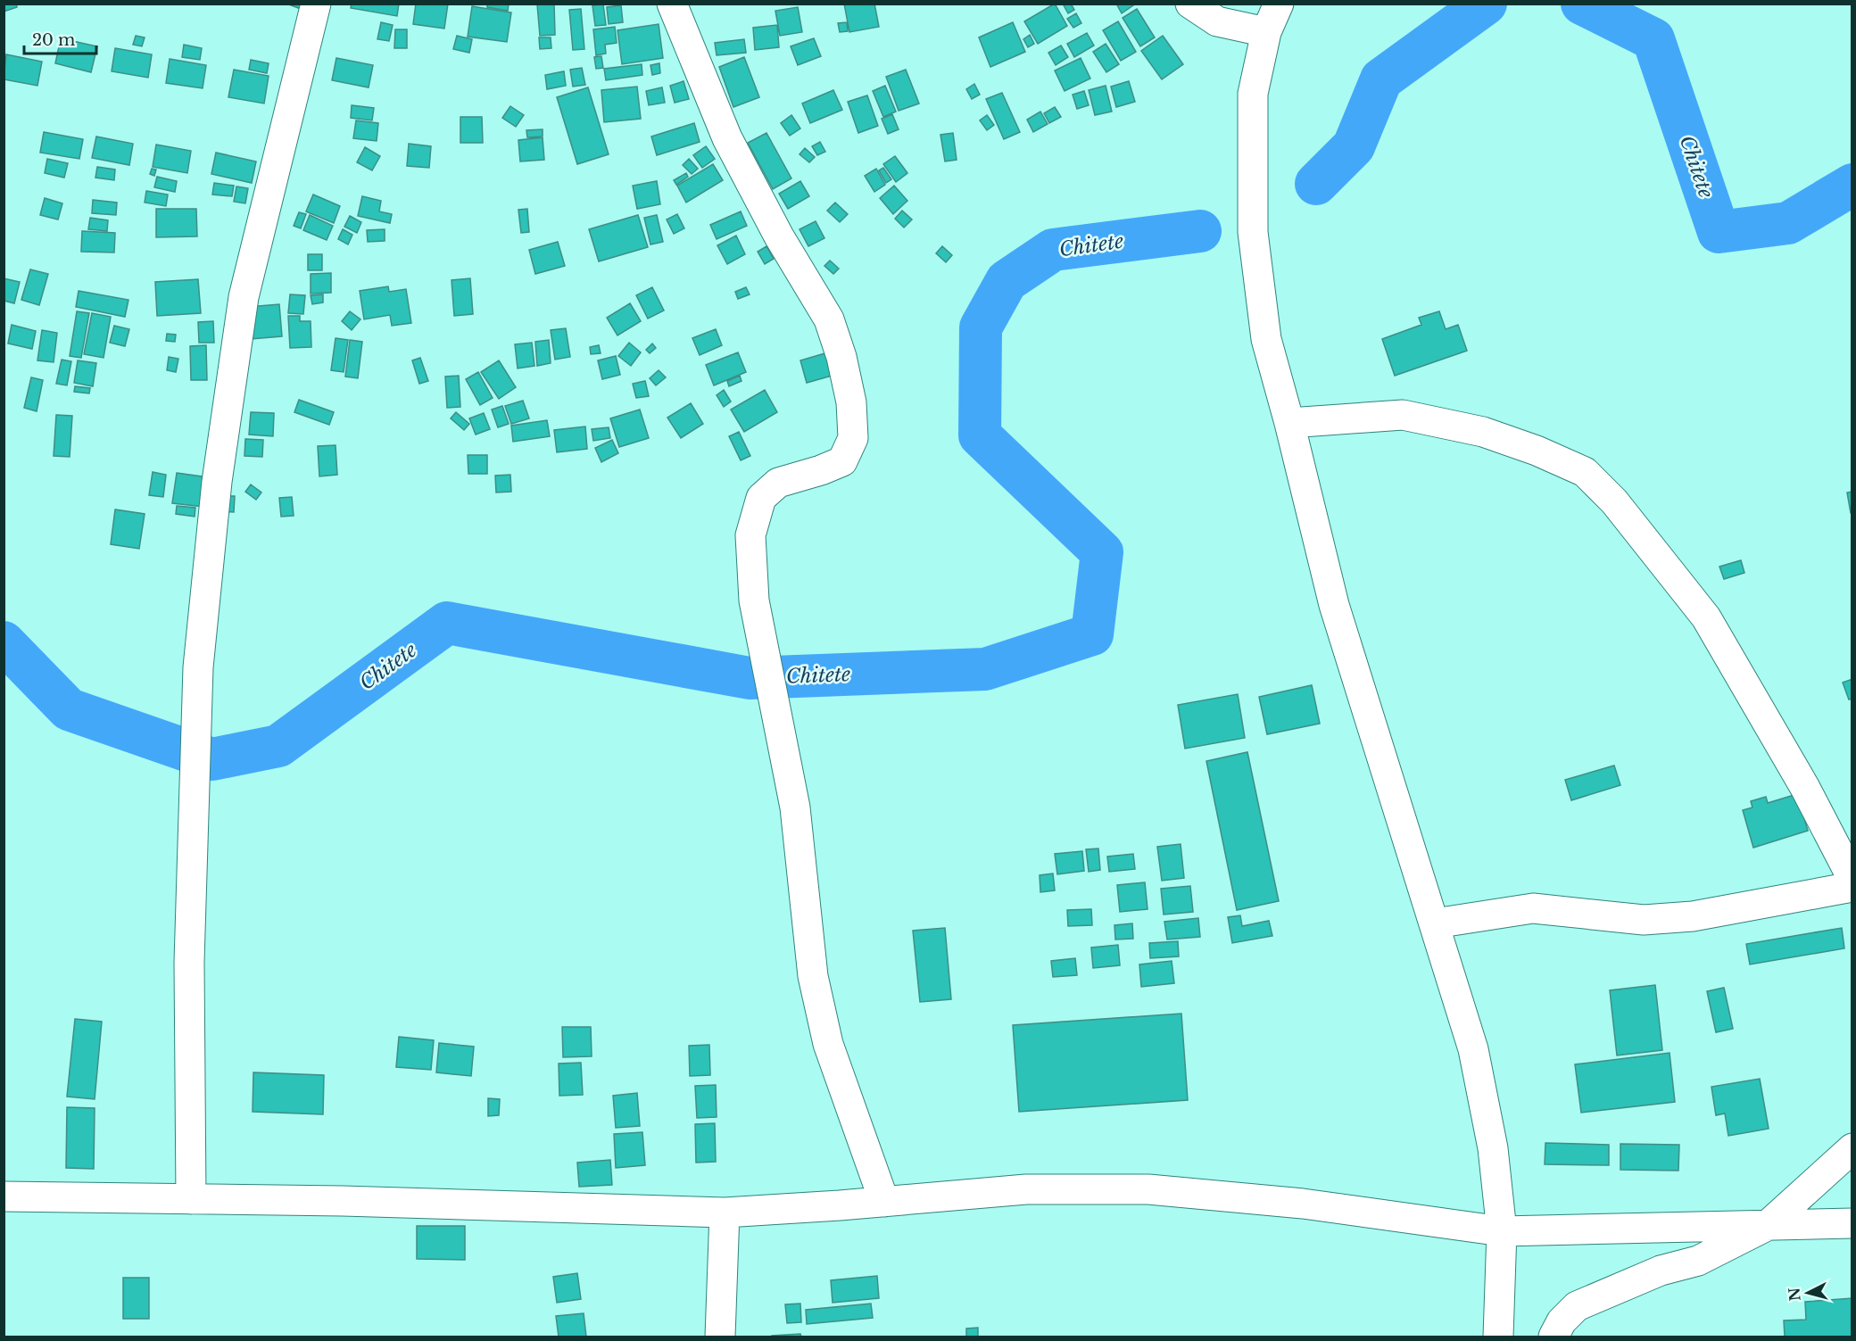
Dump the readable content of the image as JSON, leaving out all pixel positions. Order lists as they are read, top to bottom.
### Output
{
  "water": ["Chitete"],
  "scale_bar": "20 m",
  "north": "left"
}
